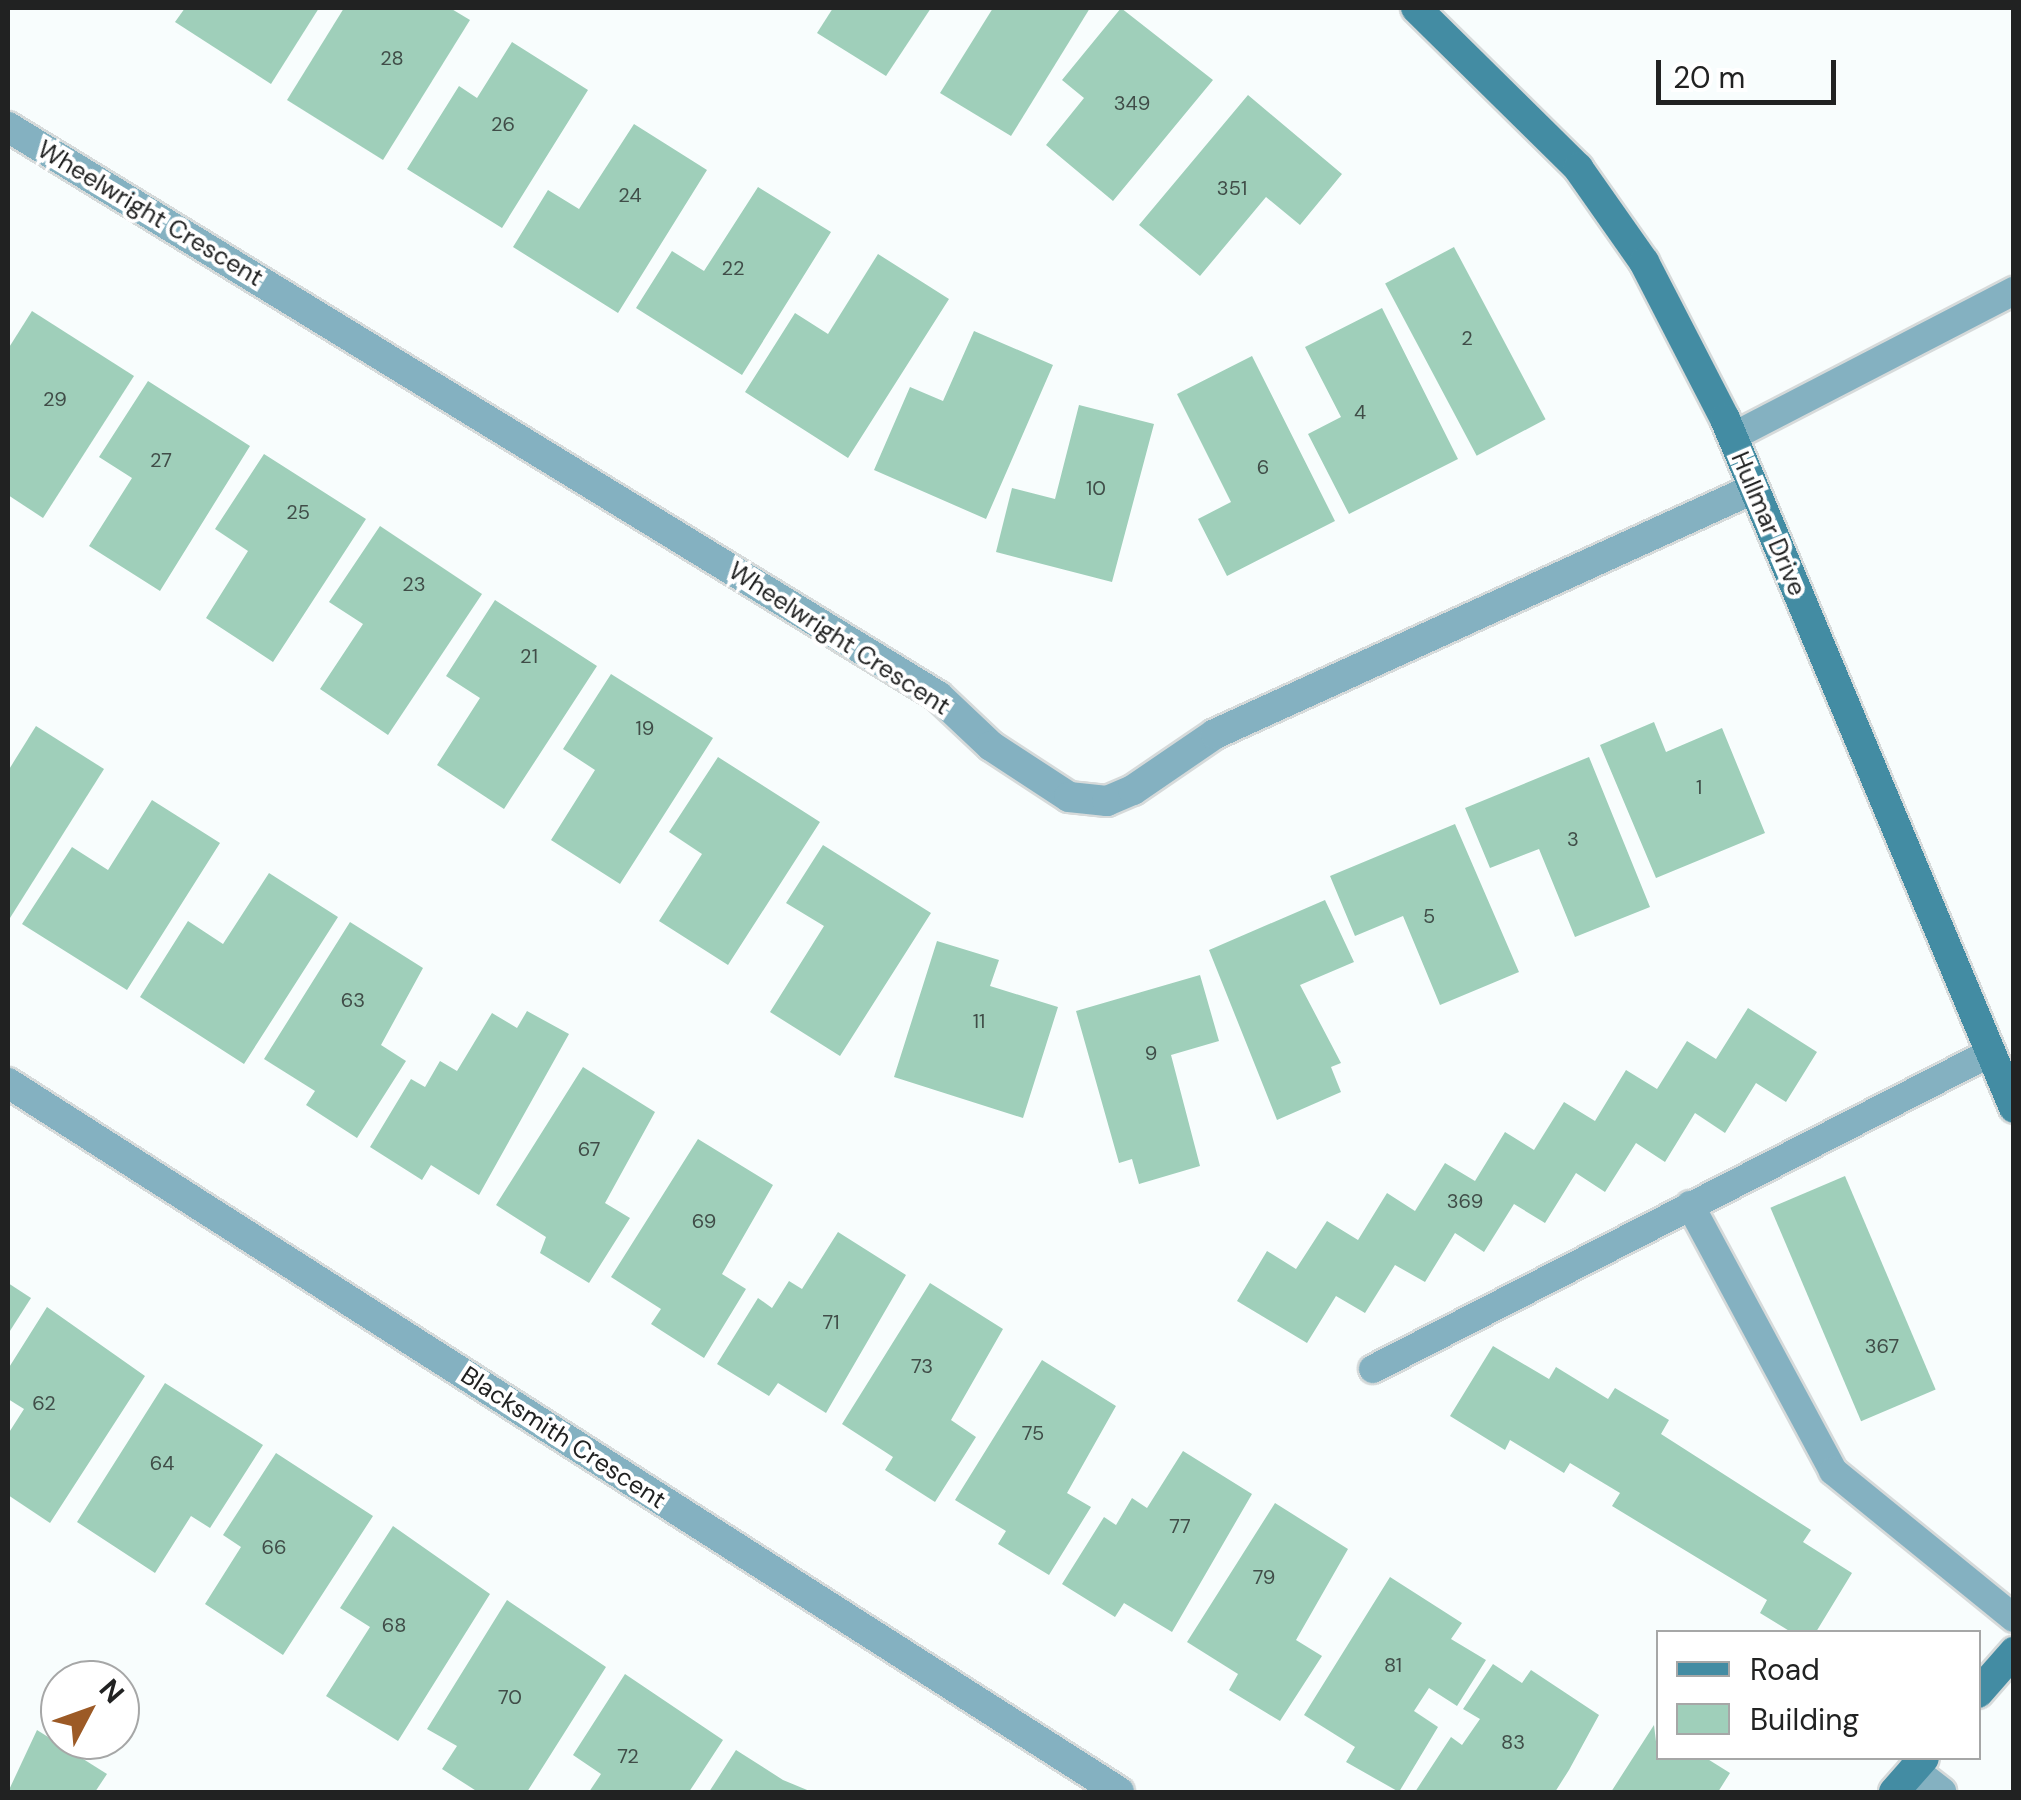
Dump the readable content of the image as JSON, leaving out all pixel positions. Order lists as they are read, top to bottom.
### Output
{
  "streets": {
    "street": ["Wheelwright Crescent", "Hullmar Drive", "Blacksmith Crescent"]
  },
  "crossings": [
    ["Wheelwright Crescent", "Hullmar Drive"]
  ],
  "house_numbers": [
    "28",
    "349",
    "26",
    "351",
    "24",
    "22",
    "2",
    "29",
    "4",
    "27",
    "6",
    "10",
    "25",
    "23",
    "21",
    "19",
    "1",
    "3",
    "5",
    "63",
    "11",
    "9",
    "67",
    "369",
    "69",
    "71",
    "367",
    "73",
    "62",
    "75",
    "64",
    "77",
    "66",
    "79",
    "68",
    "81",
    "70",
    "83",
    "72"
  ],
  "legend": ["Road", "Building"],
  "scale_bar": "20 m",
  "north": "top right"
}
